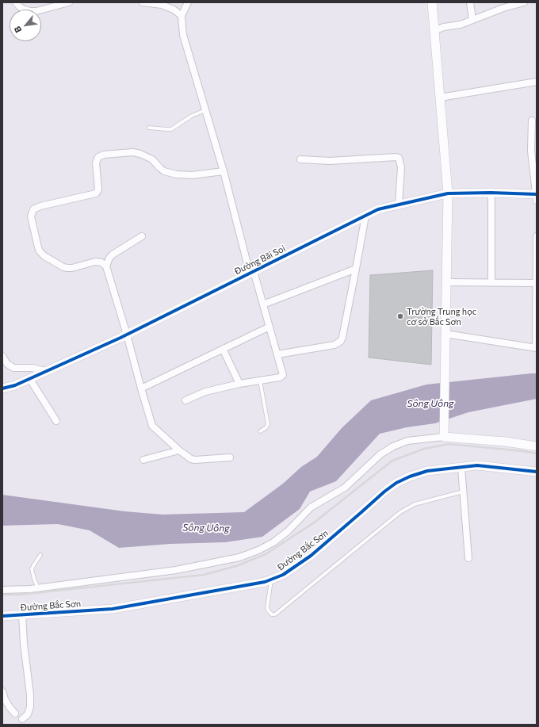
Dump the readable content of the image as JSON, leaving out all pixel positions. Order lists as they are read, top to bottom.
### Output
{
  "streets": {
    "main road": ["Đường Bãi Soi", "Đường Bắc Sơn"]
  },
  "water": ["Sông Uông"],
  "places": ["Trường Trung học cơ sở Bắc Sơn"],
  "north": "bottom left"
}
